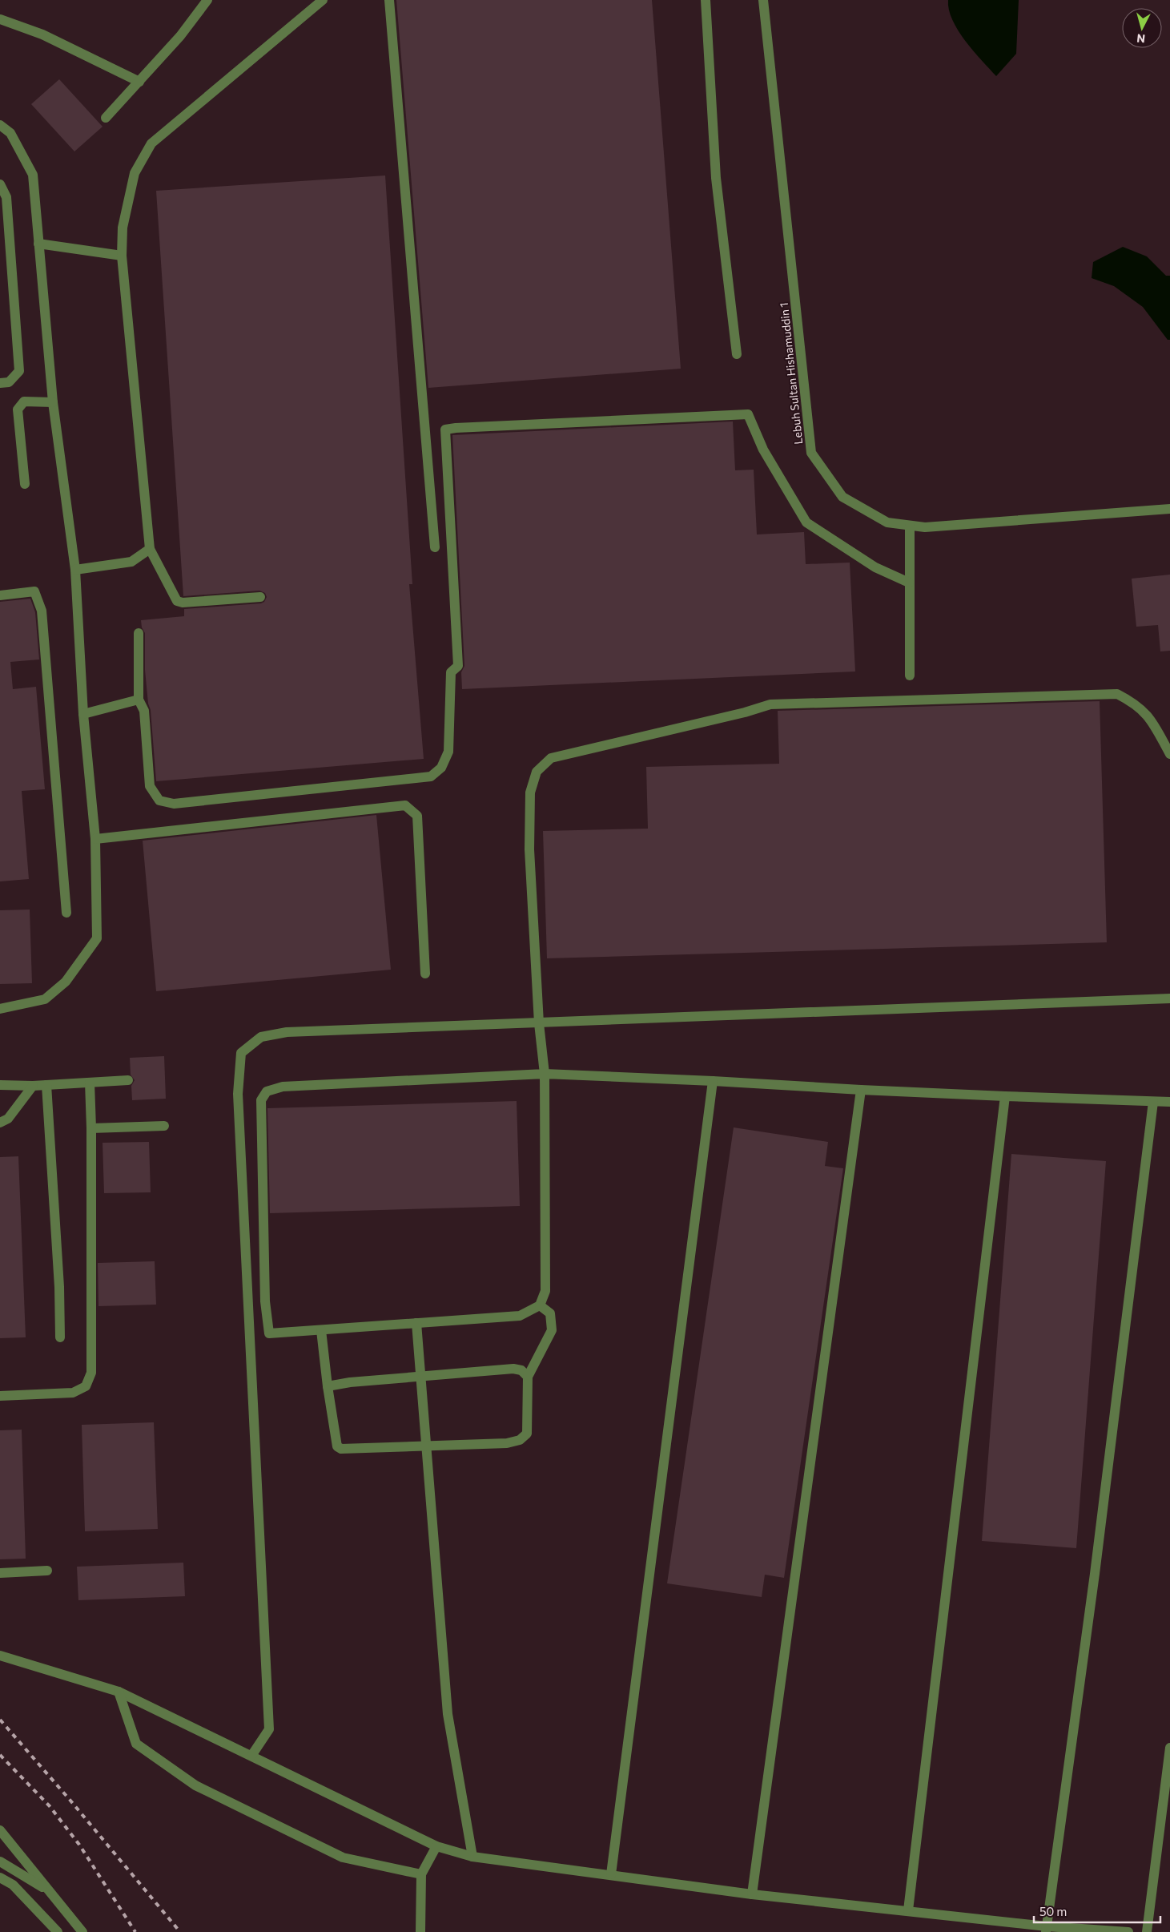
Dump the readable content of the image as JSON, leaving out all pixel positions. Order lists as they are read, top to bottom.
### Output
{
  "streets": {
    "street": ["Lebuh Sultan Hishamuddin 1"]
  },
  "scale_bar": "50 m",
  "north": "bottom"
}
